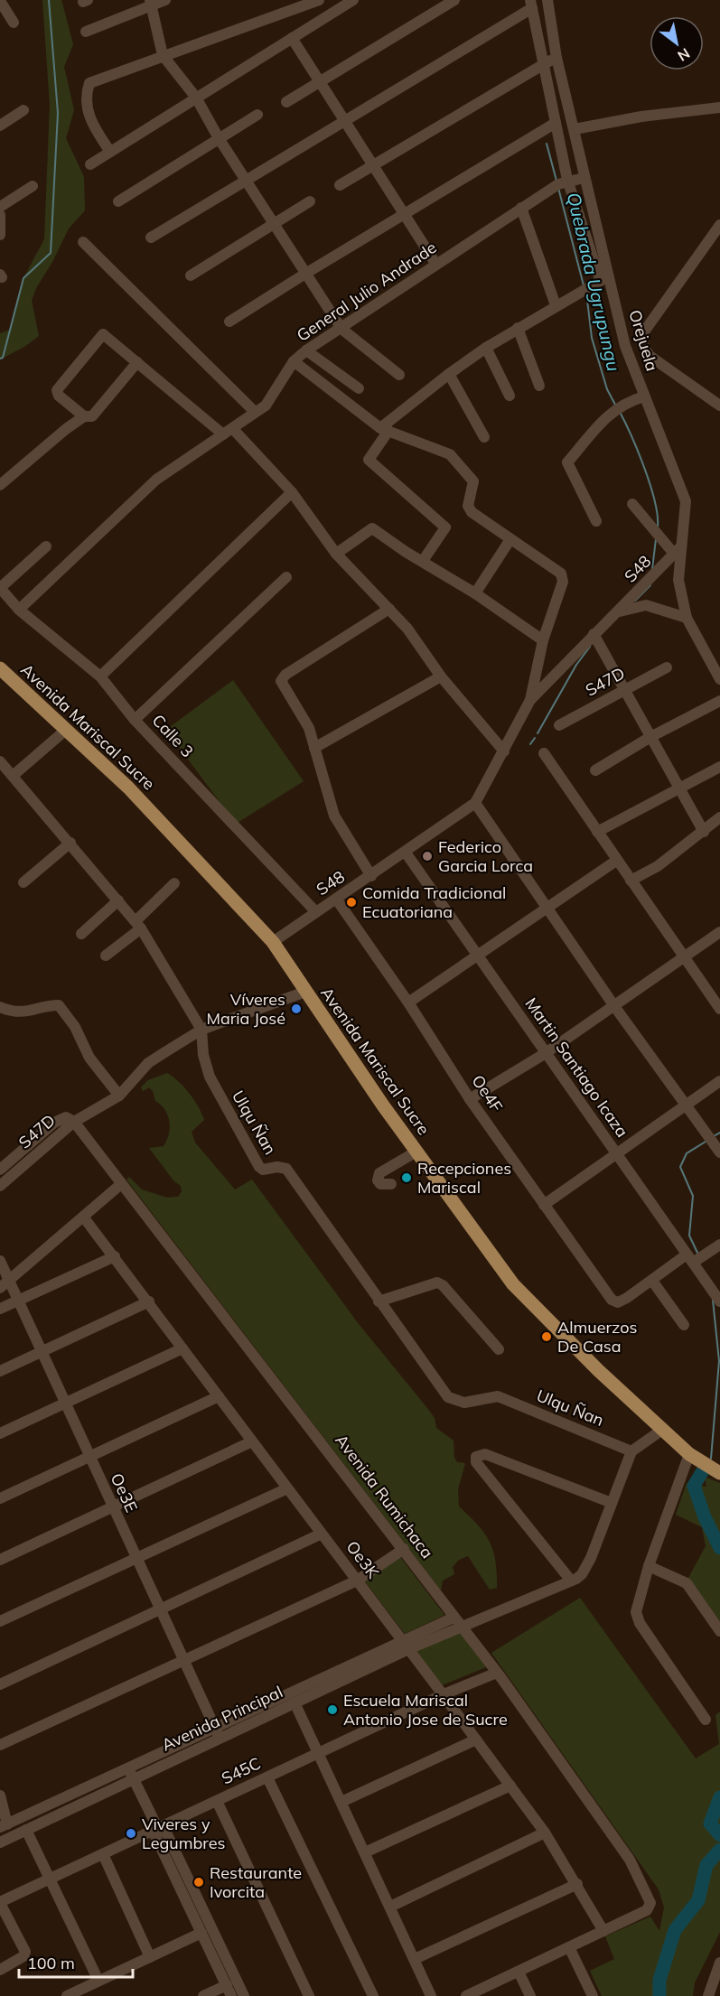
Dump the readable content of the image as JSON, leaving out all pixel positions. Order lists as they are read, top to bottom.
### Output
{
  "streets": {
    "main road": ["Avenida Mariscal Sucre"],
    "street": [
      "General Julio Andrade",
      "Orejuela",
      "S48",
      "S47D",
      "Calle 3",
      "Martin Santiago Icaza",
      "Oe4F",
      "Ulqu Ñan",
      "Oe3E",
      "Avenida Rumichaca",
      "Oe3K",
      "Avenida Principal",
      "S45C"
    ]
  },
  "crossings": [
    ["General Julio Andrade", "Orejuela"],
    ["General Julio Andrade", "Calle 3"],
    ["Orejuela", "S48"],
    ["S48", "Avenida Mariscal Sucre"],
    ["S48", "Calle 3"],
    ["S48", "Martin Santiago Icaza"],
    ["S48", "Oe4F"],
    ["S47D", "Avenida Rumichaca"],
    ["Oe3E", "Avenida Principal"],
    ["Avenida Rumichaca", "Oe3K"],
    ["Avenida Rumichaca", "Avenida Principal"],
    ["Avenida Rumichaca", "S45C"],
    ["Oe3K", "Avenida Principal"],
    ["Oe3K", "S45C"]
  ],
  "water": ["Quebrada Ugrupungu"],
  "places": [
    "Federico Garcia Lorca",
    "Comida Tradicional Ecuatoriana",
    "Víveres Maria José",
    "Recepciones Mariscal",
    "Almuerzos De Casa",
    "Escuela Mariscal Antonio Jose de Sucre",
    "Viveres y Legumbres",
    "Restaurante Ivorcita"
  ],
  "scale_bar": "100 m",
  "north": "bottom right"
}
